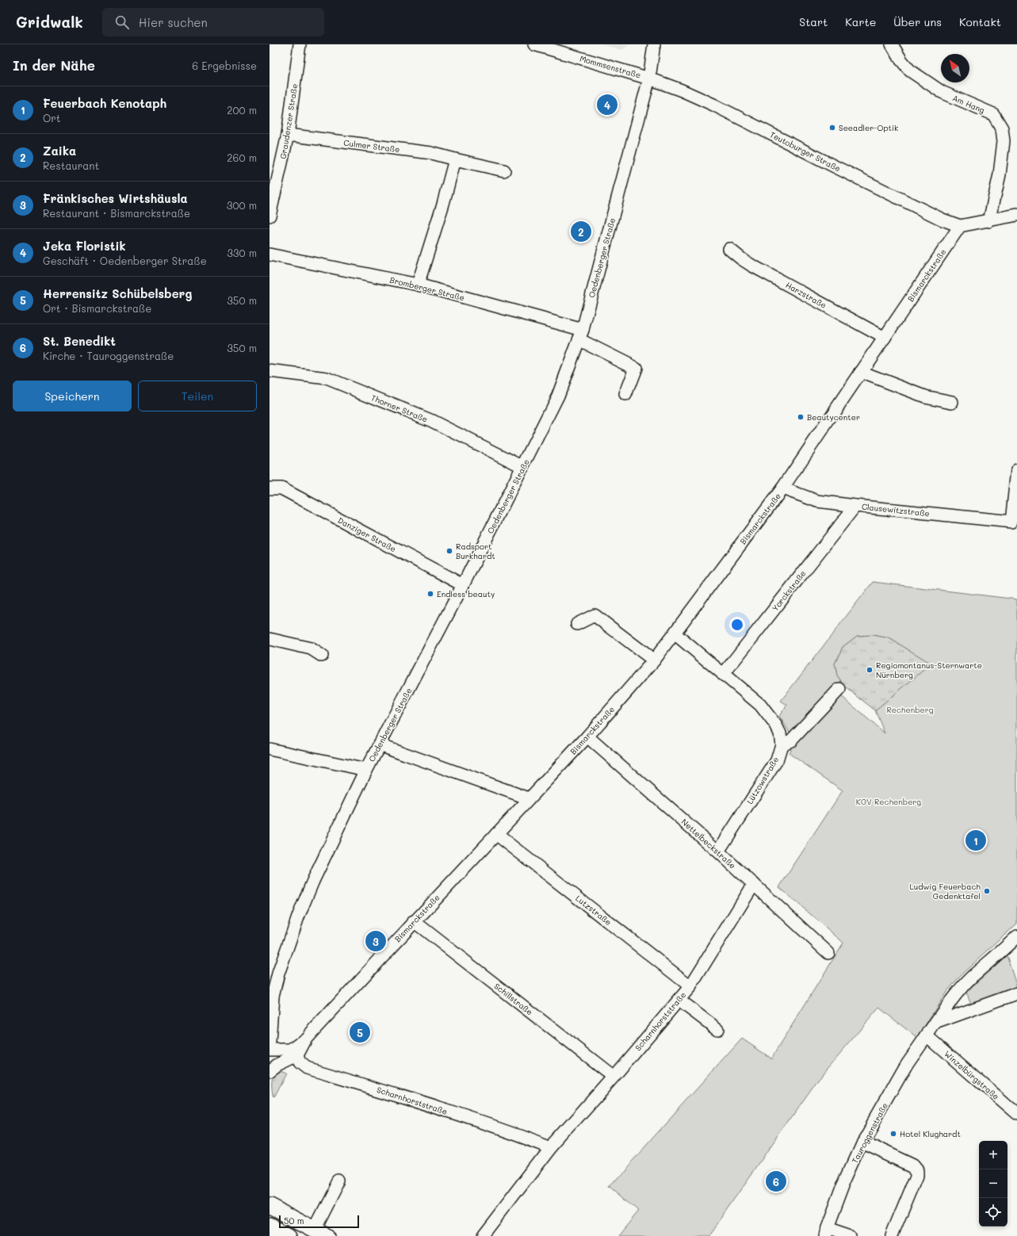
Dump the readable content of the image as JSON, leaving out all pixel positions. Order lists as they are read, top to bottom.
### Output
{
  "streets": {
    "street": [
      "Mommsenstraße",
      "Am Hang",
      "Graudenzer Straße",
      "Culmer Straße",
      "Teutoburger Straße",
      "Oedenberger Straße",
      "Bismarckstraße",
      "Bromberger Straße",
      "Harzstraße",
      "Thorner Straße",
      "Clausewitzstraße",
      "Danziger Straße",
      "Yorckstraße",
      "Lützowstraße",
      "Nettelbeckstraße",
      "Lutzstraße",
      "Schillstraße",
      "Scharnhorststraße",
      "Winzelbürgstraße",
      "Tauroggenstraße"
    ]
  },
  "crossings": [
    ["Mommsenstraße", "Teutoburger Straße"],
    ["Mommsenstraße", "Oedenberger Straße"],
    ["Graudenzer Straße", "Culmer Straße"],
    ["Teutoburger Straße", "Oedenberger Straße"],
    ["Teutoburger Straße", "Bismarckstraße"],
    ["Oedenberger Straße", "Bromberger Straße"],
    ["Oedenberger Straße", "Thorner Straße"],
    ["Oedenberger Straße", "Danziger Straße"],
    ["Bismarckstraße", "Harzstraße"],
    ["Bismarckstraße", "Clausewitzstraße"],
    ["Bismarckstraße", "Lützowstraße"],
    ["Bismarckstraße", "Nettelbeckstraße"],
    ["Bismarckstraße", "Lutzstraße"],
    ["Bismarckstraße", "Schillstraße"],
    ["Bismarckstraße", "Scharnhorststraße"],
    ["Clausewitzstraße", "Yorckstraße"],
    ["Yorckstraße", "Lützowstraße"],
    ["Lützowstraße", "Nettelbeckstraße"],
    ["Nettelbeckstraße", "Scharnhorststraße"],
    ["Lutzstraße", "Scharnhorststraße"],
    ["Schillstraße", "Scharnhorststraße"],
    ["Winzelbürgstraße", "Tauroggenstraße"]
  ],
  "parks": ["Rechenberg", "KGV Rechenberg"],
  "places": [
    "Seeadler-Optik",
    "Beautycenter",
    "Radsport Burkhardt",
    "Endless beauty",
    "Regiomontanus-Sternwarte Nürnberg",
    "Ludwig Feuerbach Gedenktafel",
    "Hotel Klughardt"
  ],
  "scale_bar": "50 m",
  "north": "top left",
  "page": {
    "header": "Gridwalk",
    "search": "Hier suchen",
    "nav": [
      "Start",
      "Karte",
      "Über uns",
      "Kontakt"
    ],
    "heading": ["In der Nähe", "6 Ergebnisse"],
    "list": [
      {
        "mark": "1",
        "name": "Feuerbach Kenotaph",
        "note": "Ort",
        "value": "200 m"
      },
      {
        "mark": "2",
        "name": "Zaika",
        "note": "Restaurant",
        "value": "260 m"
      },
      {
        "mark": "3",
        "name": "Fränkisches Wirtshäusla",
        "note": "Restaurant · Bismarckstraße",
        "value": "300 m"
      },
      {
        "mark": "4",
        "name": "Jeka Floristik",
        "note": "Geschäft · Oedenberger Straße",
        "value": "330 m"
      },
      {
        "mark": "5",
        "name": "Herrensitz Schübelsberg",
        "note": "Ort · Bismarckstraße",
        "value": "350 m"
      },
      {
        "mark": "6",
        "name": "St. Benedikt",
        "note": "Kirche · Tauroggenstraße",
        "value": "350 m"
      }
    ],
    "pins": [
      "4",
      "2",
      "1",
      "3",
      "5",
      "6"
    ],
    "buttons": ["Speichern", "Teilen"],
    "map_buttons": ["+", "−"],
    "scale": "50 m"
  }
}
